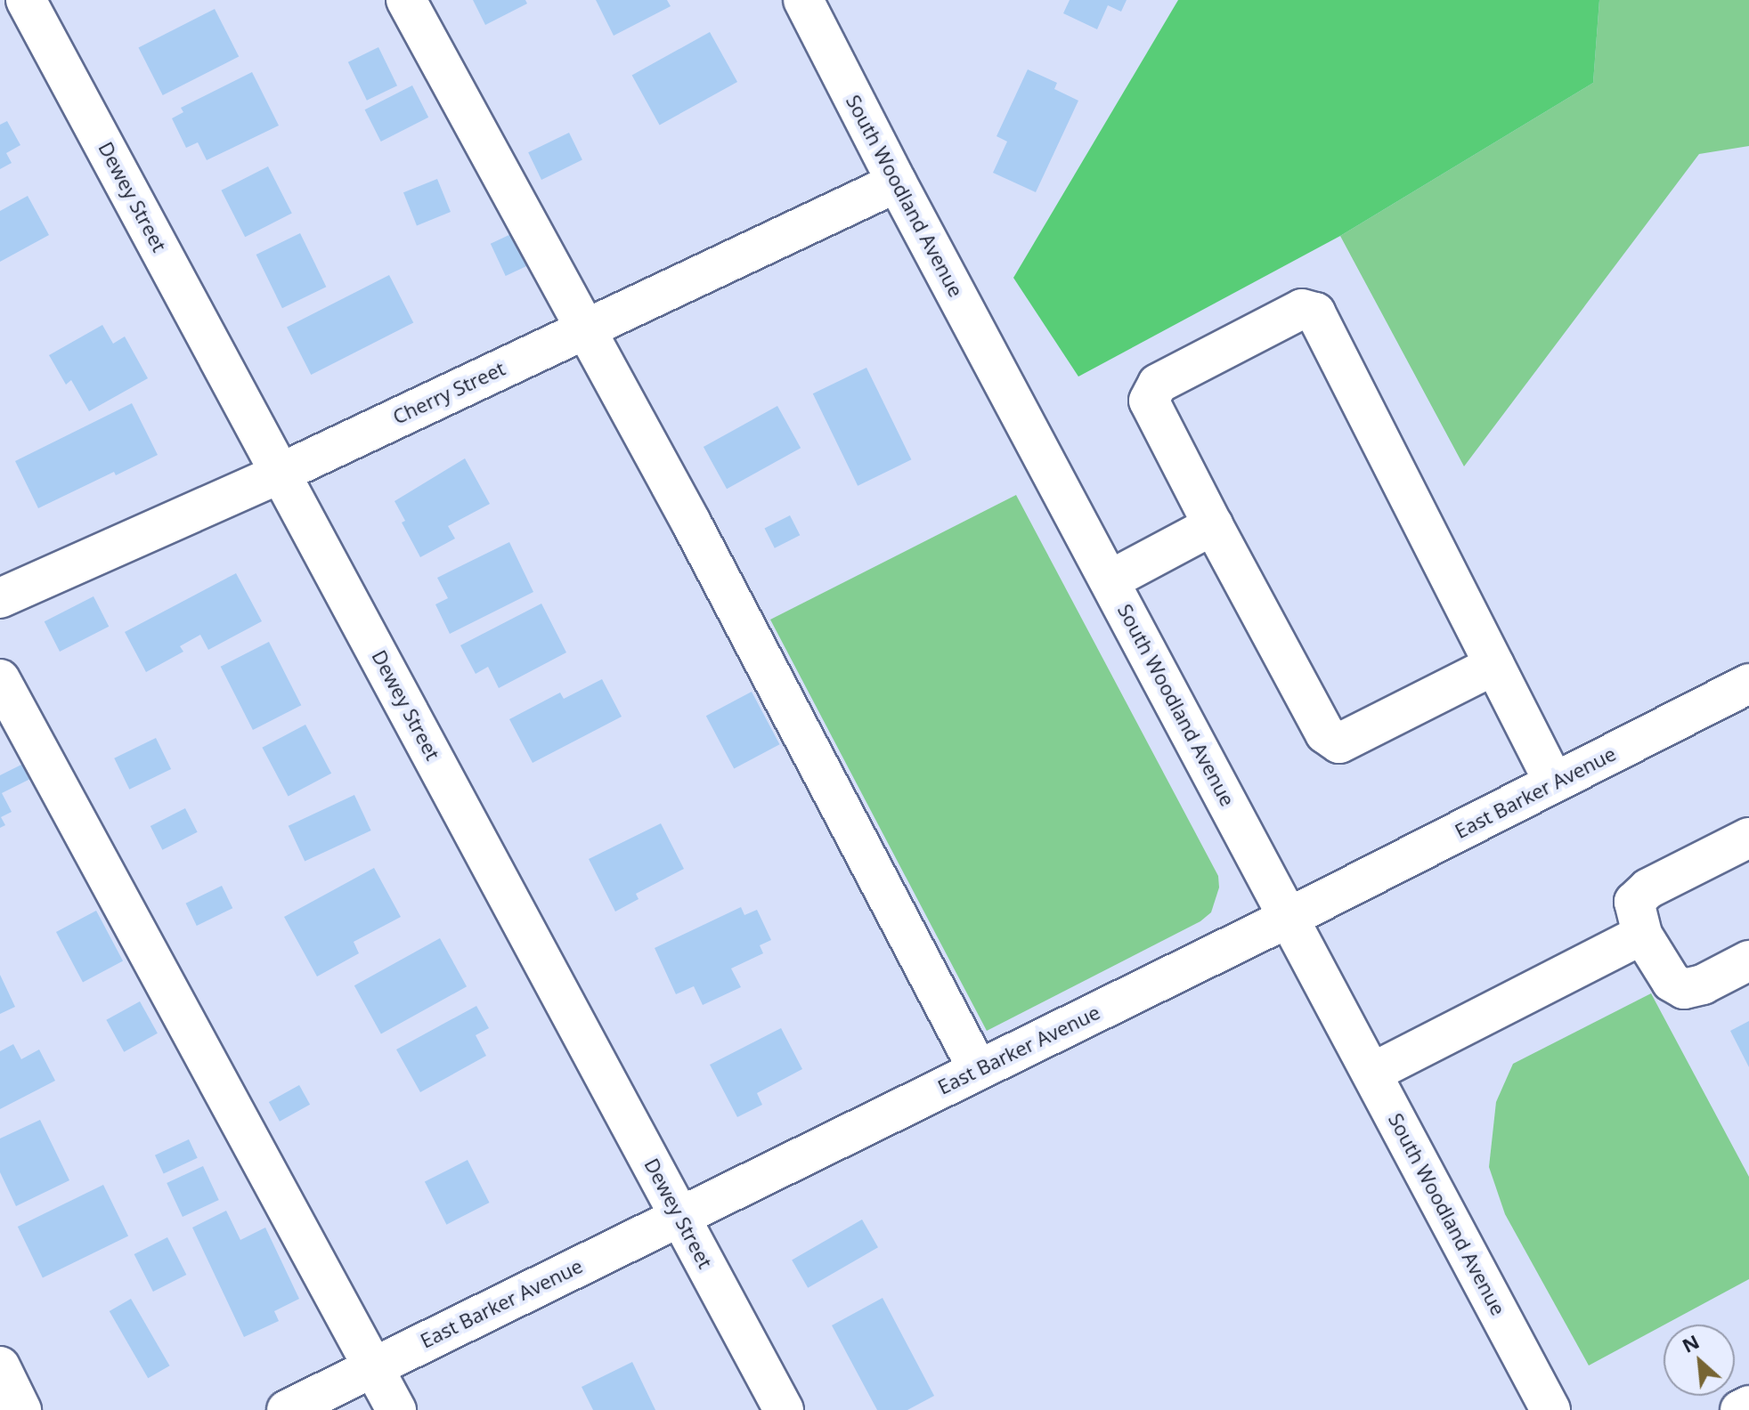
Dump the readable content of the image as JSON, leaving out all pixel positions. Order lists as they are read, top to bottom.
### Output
{
  "streets": {
    "street": [
      "South Woodland Avenue",
      "Dewey Street",
      "Cherry Street",
      "East Barker Avenue"
    ]
  },
  "crossings": [
    ["South Woodland Avenue", "Cherry Street"],
    ["South Woodland Avenue", "East Barker Avenue"],
    ["Dewey Street", "Cherry Street"],
    ["Dewey Street", "East Barker Avenue"]
  ],
  "north": "top left"
}
